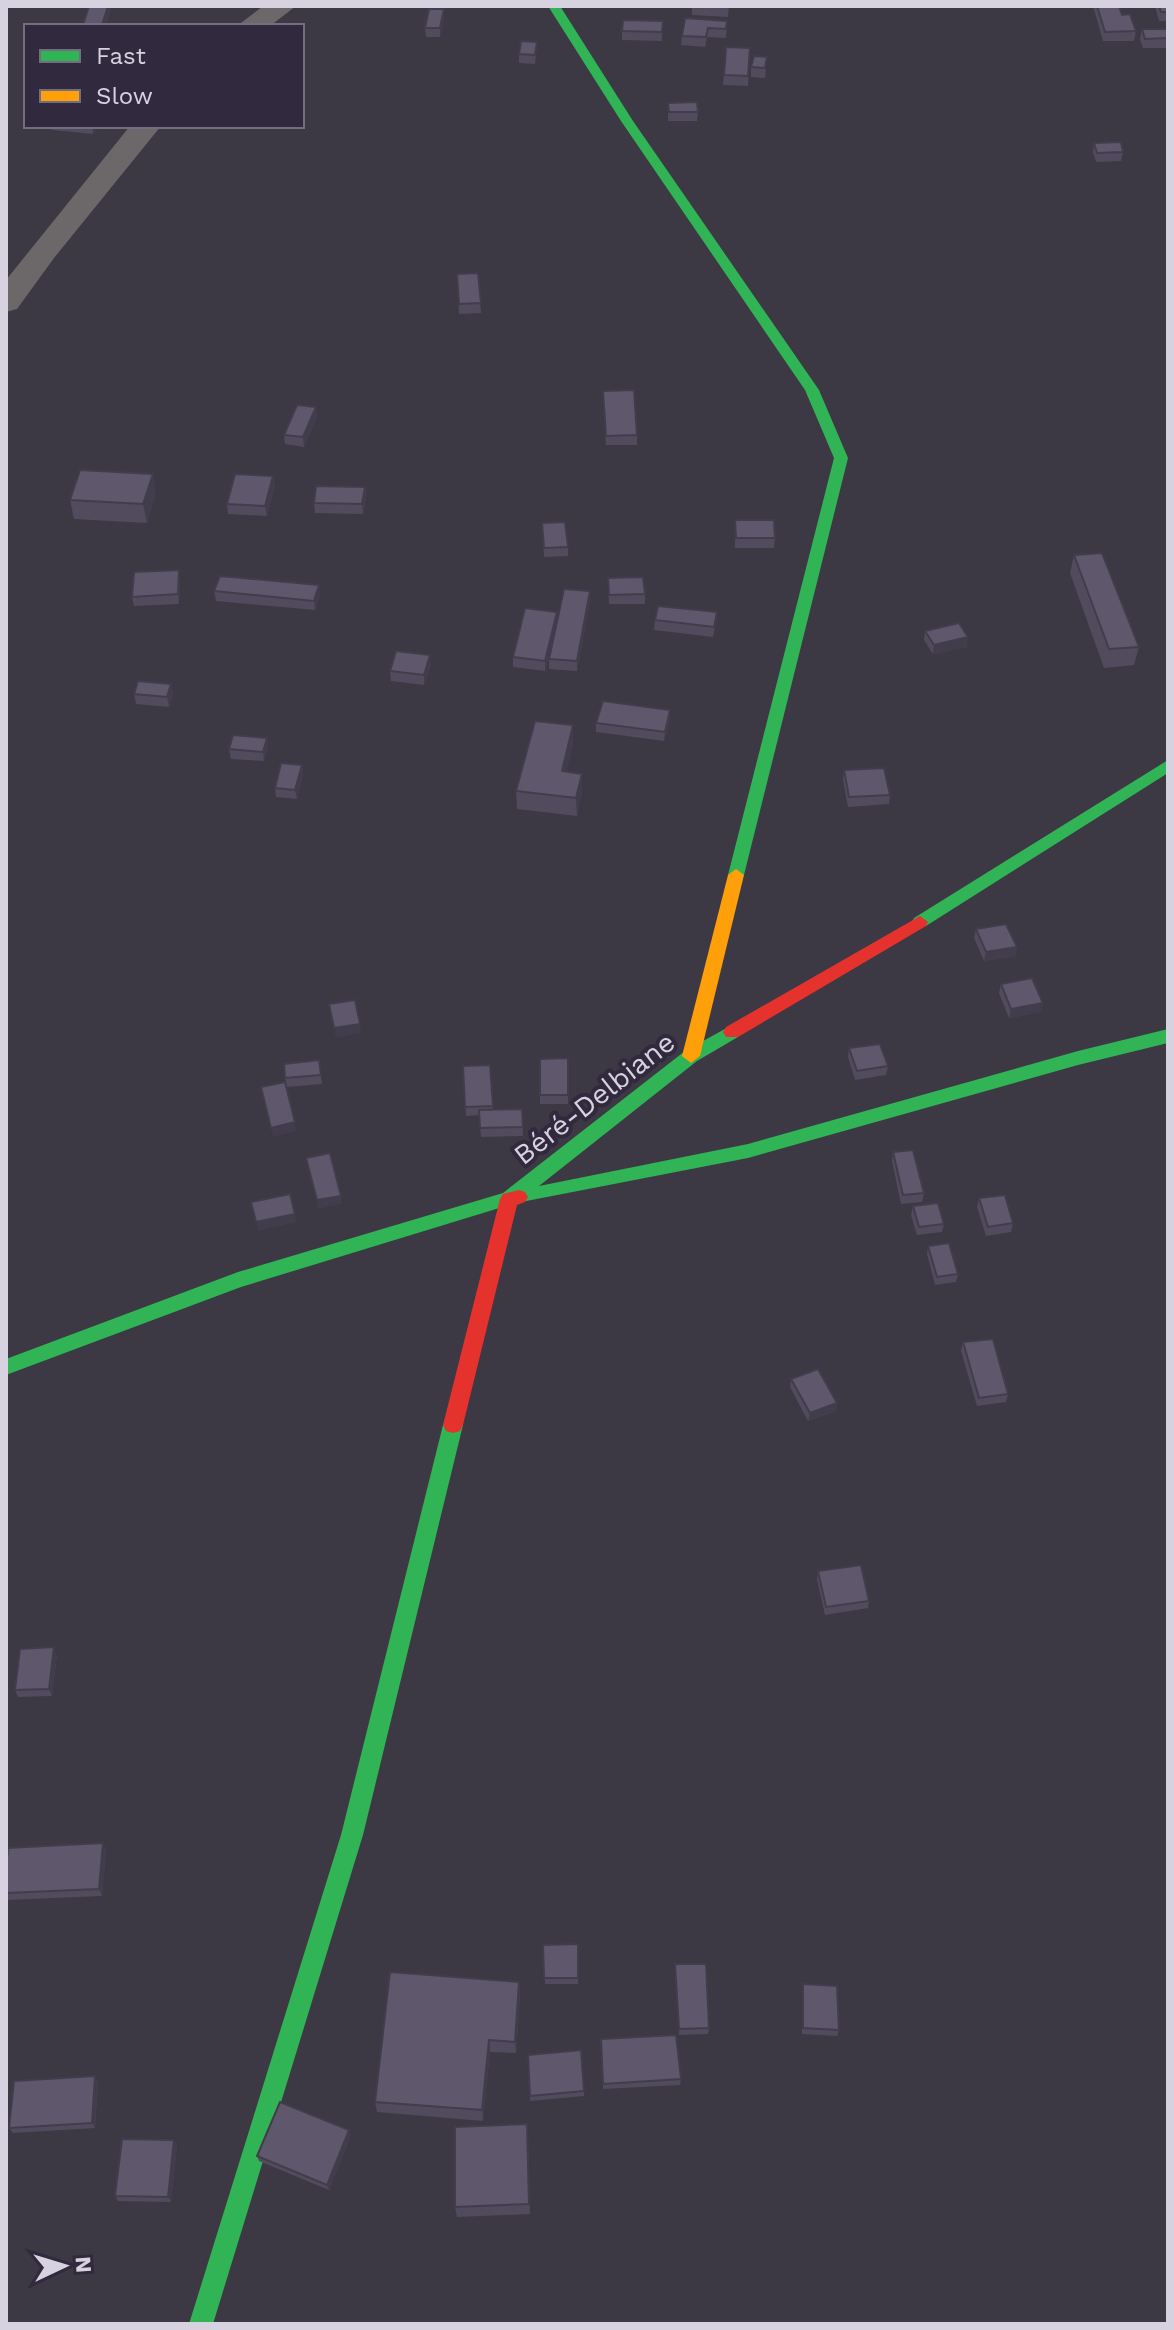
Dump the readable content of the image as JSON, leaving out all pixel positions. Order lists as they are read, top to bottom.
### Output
{
  "streets": {
    "street": ["Béré-Delbiane"]
  },
  "legend": ["Fast", "Slow"],
  "north": "right"
}
